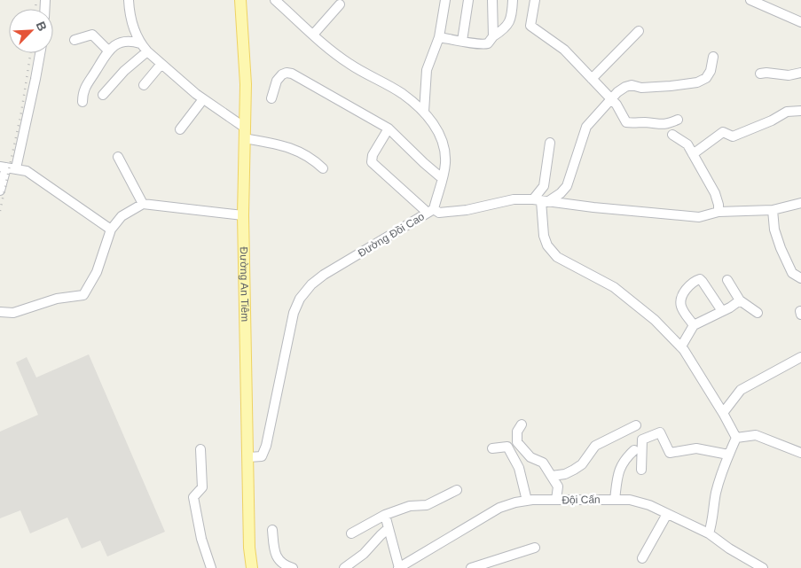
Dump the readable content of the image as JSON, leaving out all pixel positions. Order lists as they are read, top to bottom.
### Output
{
  "streets": {
    "main road": ["Đường An Tiêm"],
    "street": ["Đường Đồi Cao", "Đội Cấn"]
  },
  "crossings": [
    ["Đường Đồi Cao", "Đường An Tiêm"]
  ],
  "north": "top right"
}
